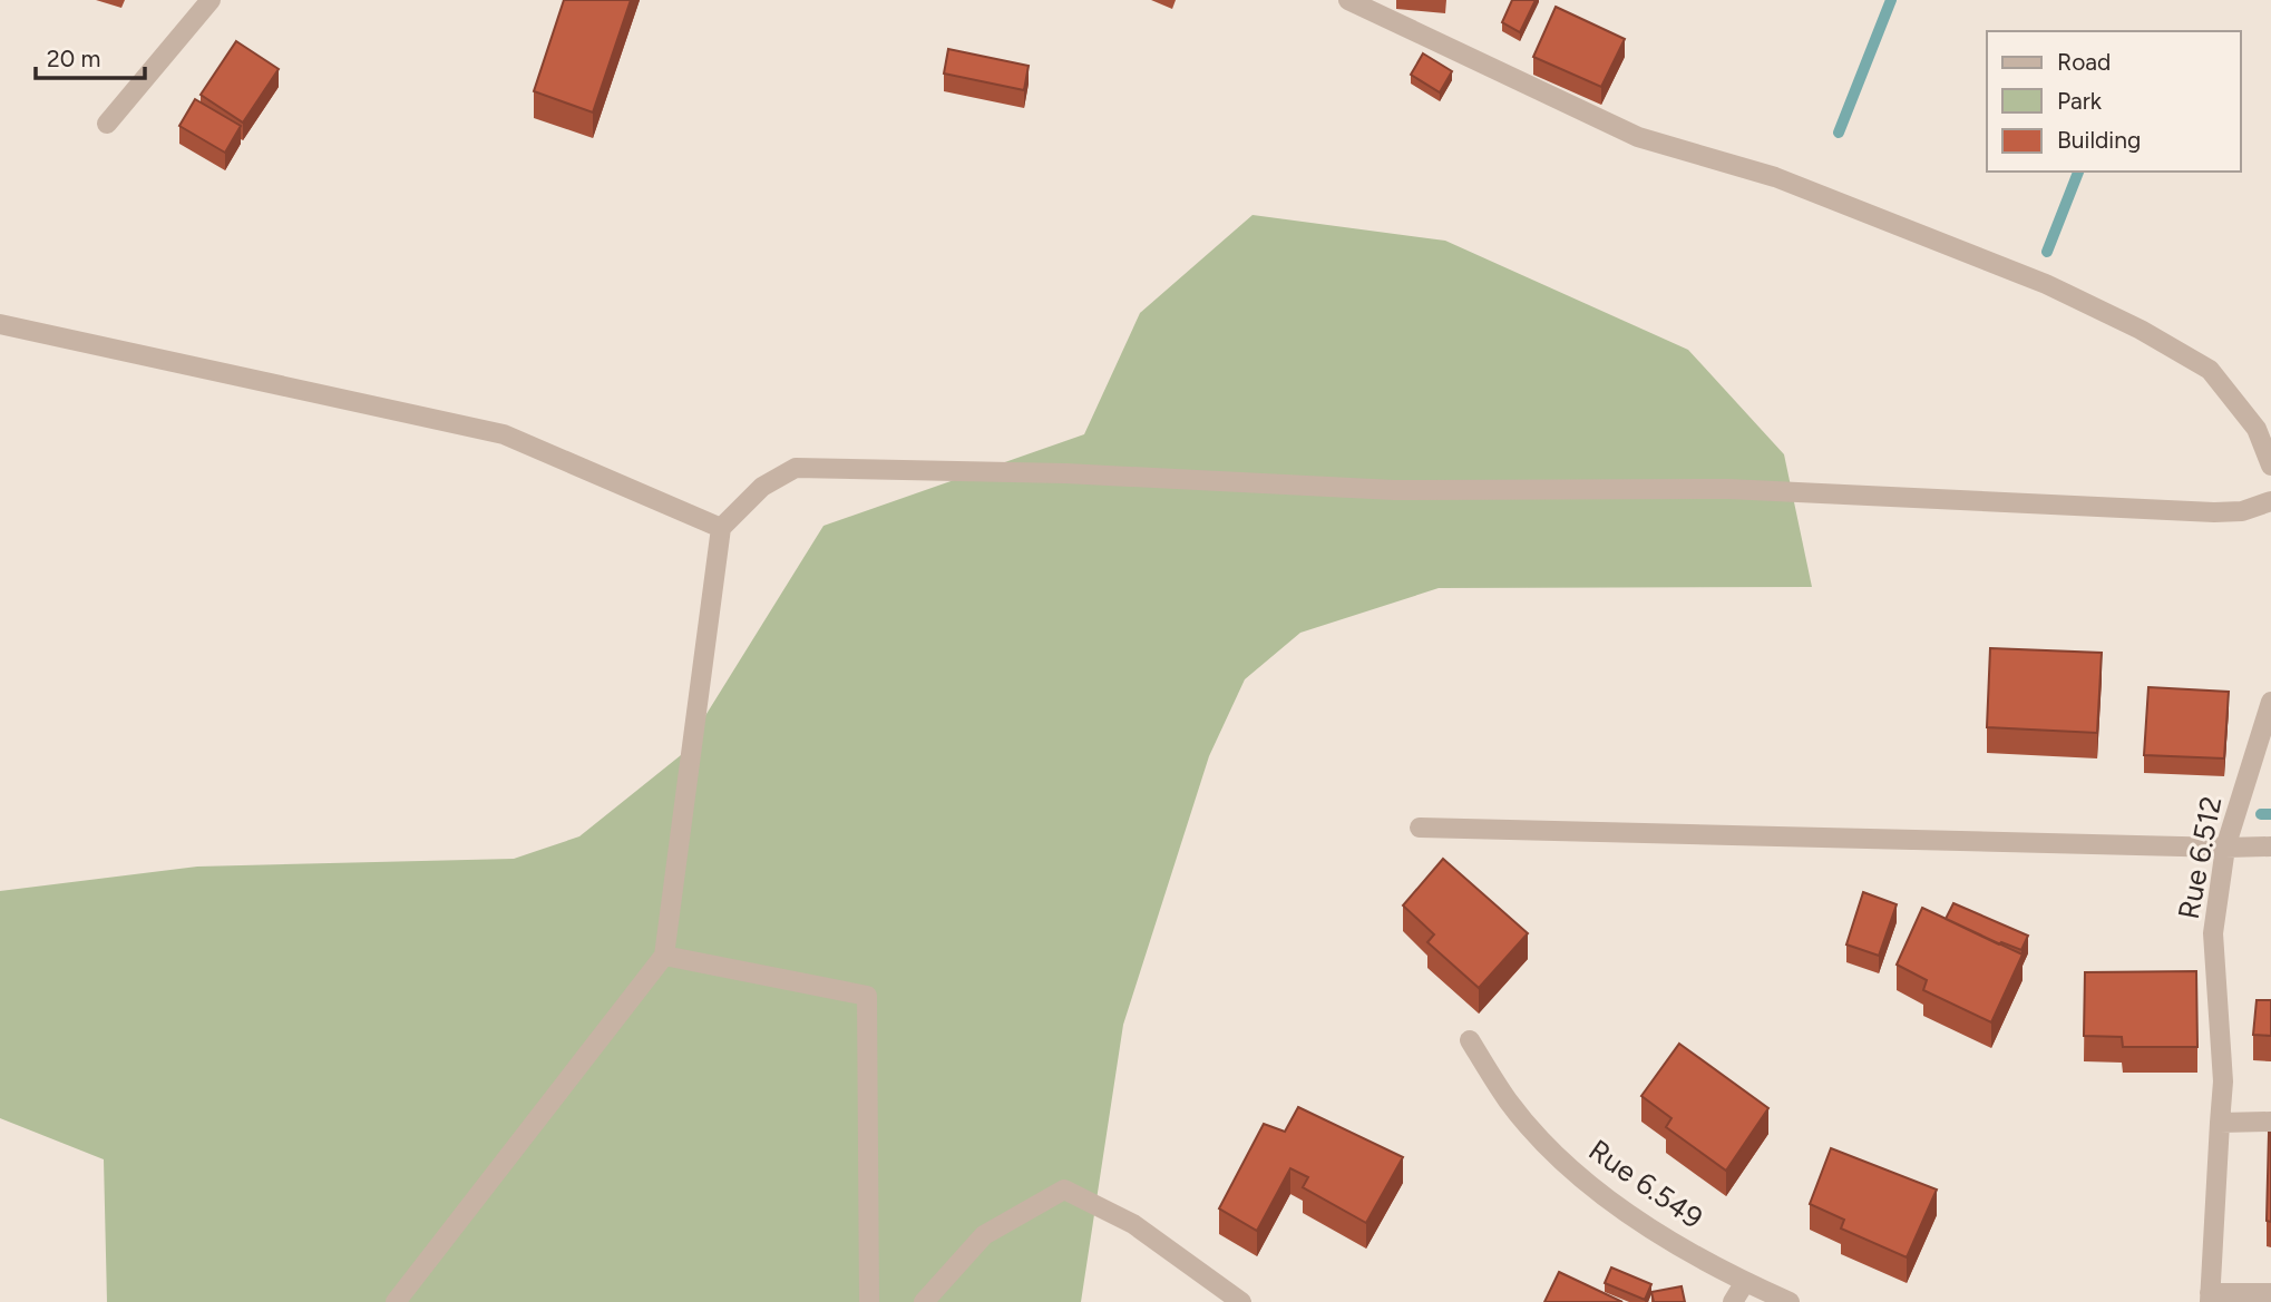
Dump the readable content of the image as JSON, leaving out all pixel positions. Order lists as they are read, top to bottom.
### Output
{
  "streets": {
    "street": ["Rue 6.512", "Rue 6.549"]
  },
  "legend": ["Road", "Park", "Building"],
  "scale_bar": "20 m"
}
